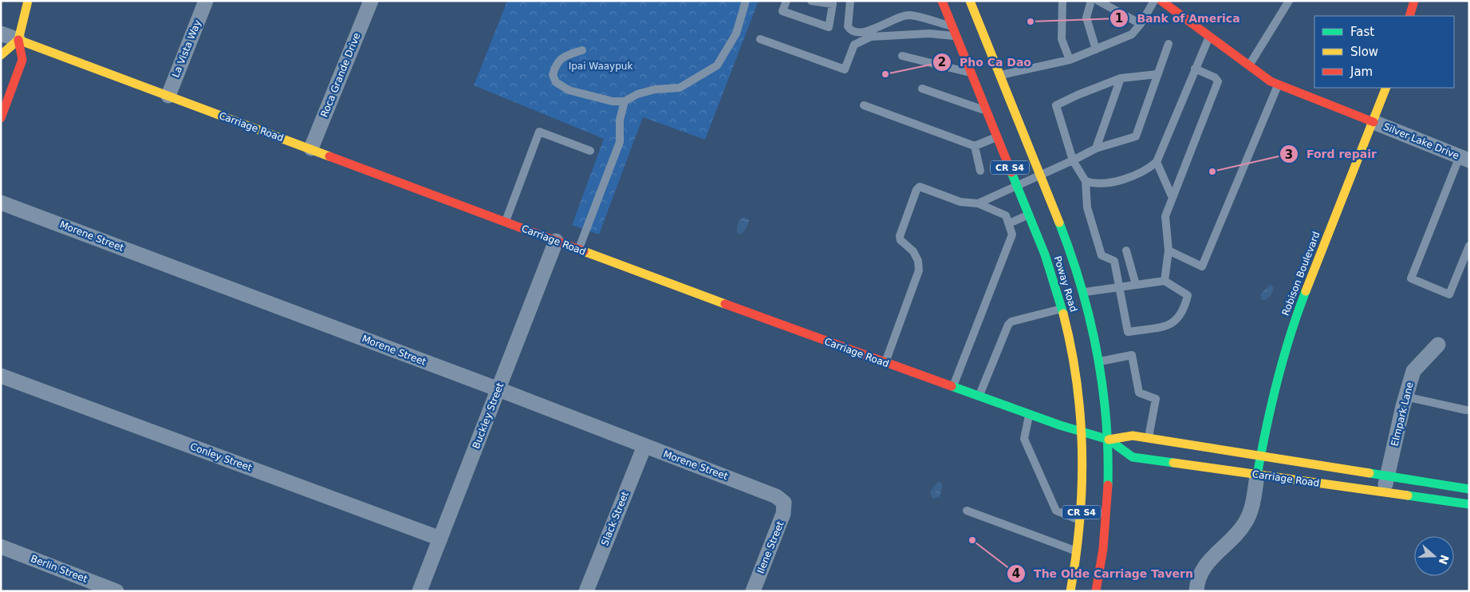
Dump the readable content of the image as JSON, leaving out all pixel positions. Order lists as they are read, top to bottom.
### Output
{
  "streets": {
    "street": [
      "La Vista Way",
      "Roca Grande Drive",
      "Carriage Road",
      "Silver Lake Drive",
      "CR S4",
      "Morene Street",
      "Robison Boulevard",
      "Poway Road",
      "Elmpark Lane",
      "Buckley Street",
      "Conley Street",
      "Slack Street",
      "Ilene Street",
      "Berlin Street"
    ]
  },
  "crossings": [
    ["La Vista Way", "Carriage Road"],
    ["Roca Grande Drive", "Carriage Road"],
    ["Carriage Road", "Robison Boulevard"],
    ["Carriage Road", "Poway Road"],
    ["Carriage Road", "Elmpark Lane"],
    ["Carriage Road", "Buckley Street"],
    ["Silver Lake Drive", "Robison Boulevard"],
    ["Morene Street", "Buckley Street"],
    ["Morene Street", "Slack Street"],
    ["Morene Street", "Ilene Street"],
    ["Buckley Street", "Conley Street"]
  ],
  "parks": ["Ipai Waaypuk"],
  "places": [
    "Bank of America",
    "Pho Ca Dao",
    "Ford repair",
    "The Olde Carriage Tavern"
  ],
  "legend": ["Fast", "Slow", "Jam"],
  "north": "right"
}
